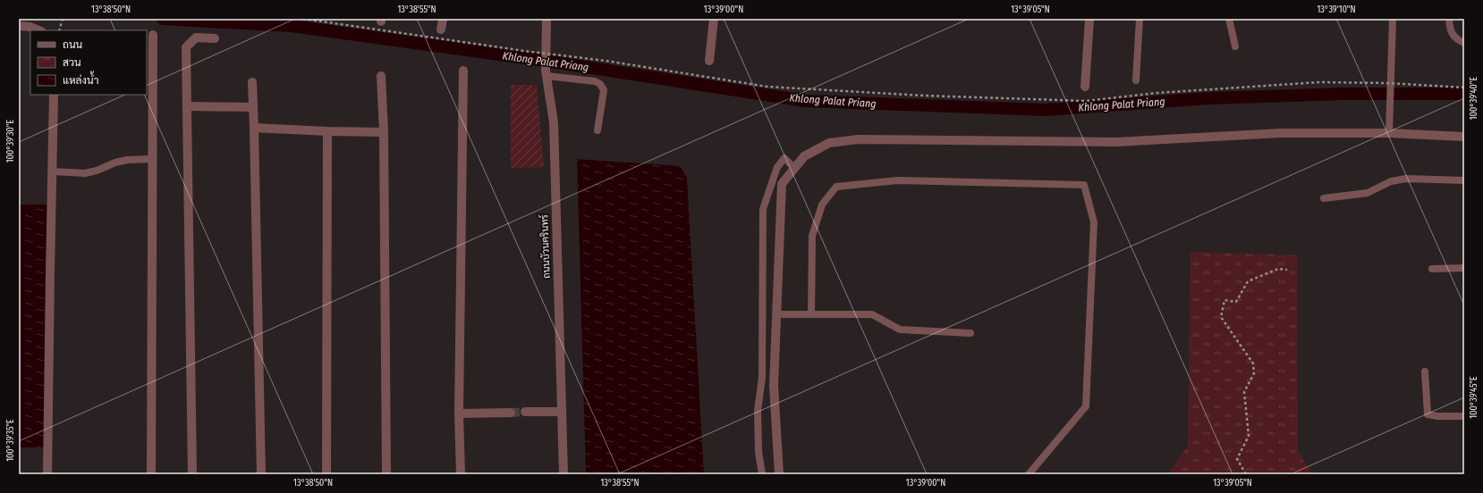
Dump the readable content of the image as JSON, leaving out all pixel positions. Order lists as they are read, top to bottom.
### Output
{
  "streets": {
    "street": ["ถนนบัวนครินทร์"]
  },
  "water": ["Khlong Palat Priang"],
  "legend": ["ถนน", "สวน", "แหล่งน้ำ"],
  "coordinates": [
    "13°38'50\"N",
    "13°38'55\"N",
    "13°39'00\"N",
    "13°39'05\"N",
    "13°39'10\"N",
    "100°39'40\"E",
    "100°39'30\"E",
    "100°39'45\"E",
    "100°39'35\"E"
  ]
}
